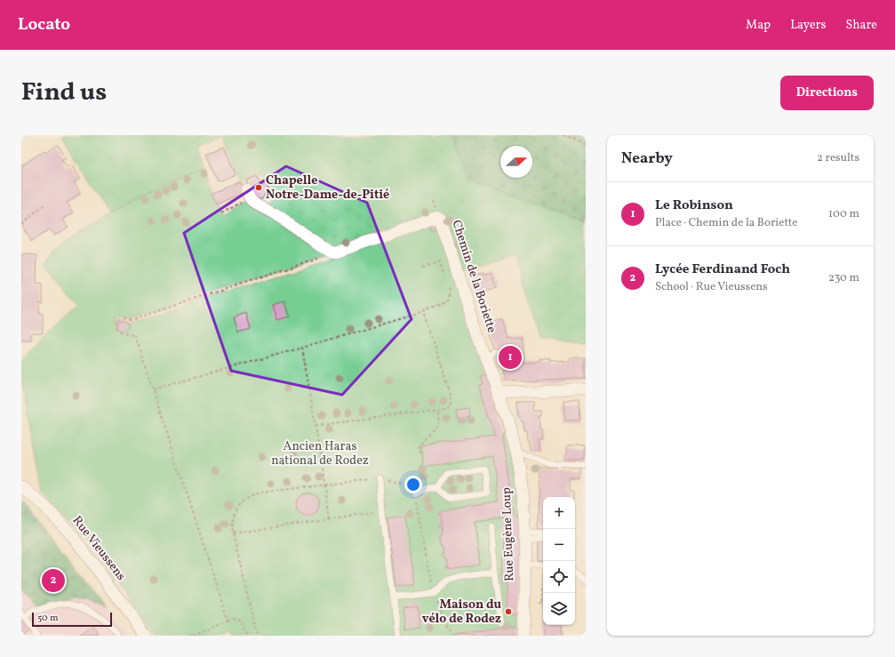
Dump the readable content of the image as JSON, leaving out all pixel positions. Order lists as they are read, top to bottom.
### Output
{
  "streets": {
    "street": ["Chemin de la Boriette", "Rue Eugène Loup", "Rue Vieussens"]
  },
  "crossings": [
    ["Chemin de la Boriette", "Rue Eugène Loup"]
  ],
  "parks": ["Ancien Haras national de Rodez"],
  "places": ["Chapelle Notre-Dame-de-Pitié", "Maison du vélo de Rodez"],
  "scale_bar": "50 m",
  "north": "right",
  "page": {
    "header": "Locato",
    "nav": ["Map", "Layers", "Share"],
    "title": "Find us",
    "buttons": "Directions",
    "heading": ["Nearby", "2 results"],
    "list": [
      {
        "mark": "1",
        "name": "Le Robinson",
        "note": "Place · Chemin de la Boriette",
        "value": "100 m"
      },
      {
        "mark": "2",
        "name": "Lycée Ferdinand Foch",
        "note": "School · Rue Vieussens",
        "value": "230 m"
      }
    ],
    "pins": ["1", "2"],
    "map_buttons": ["+", "−"],
    "scale": "50 m"
  }
}
